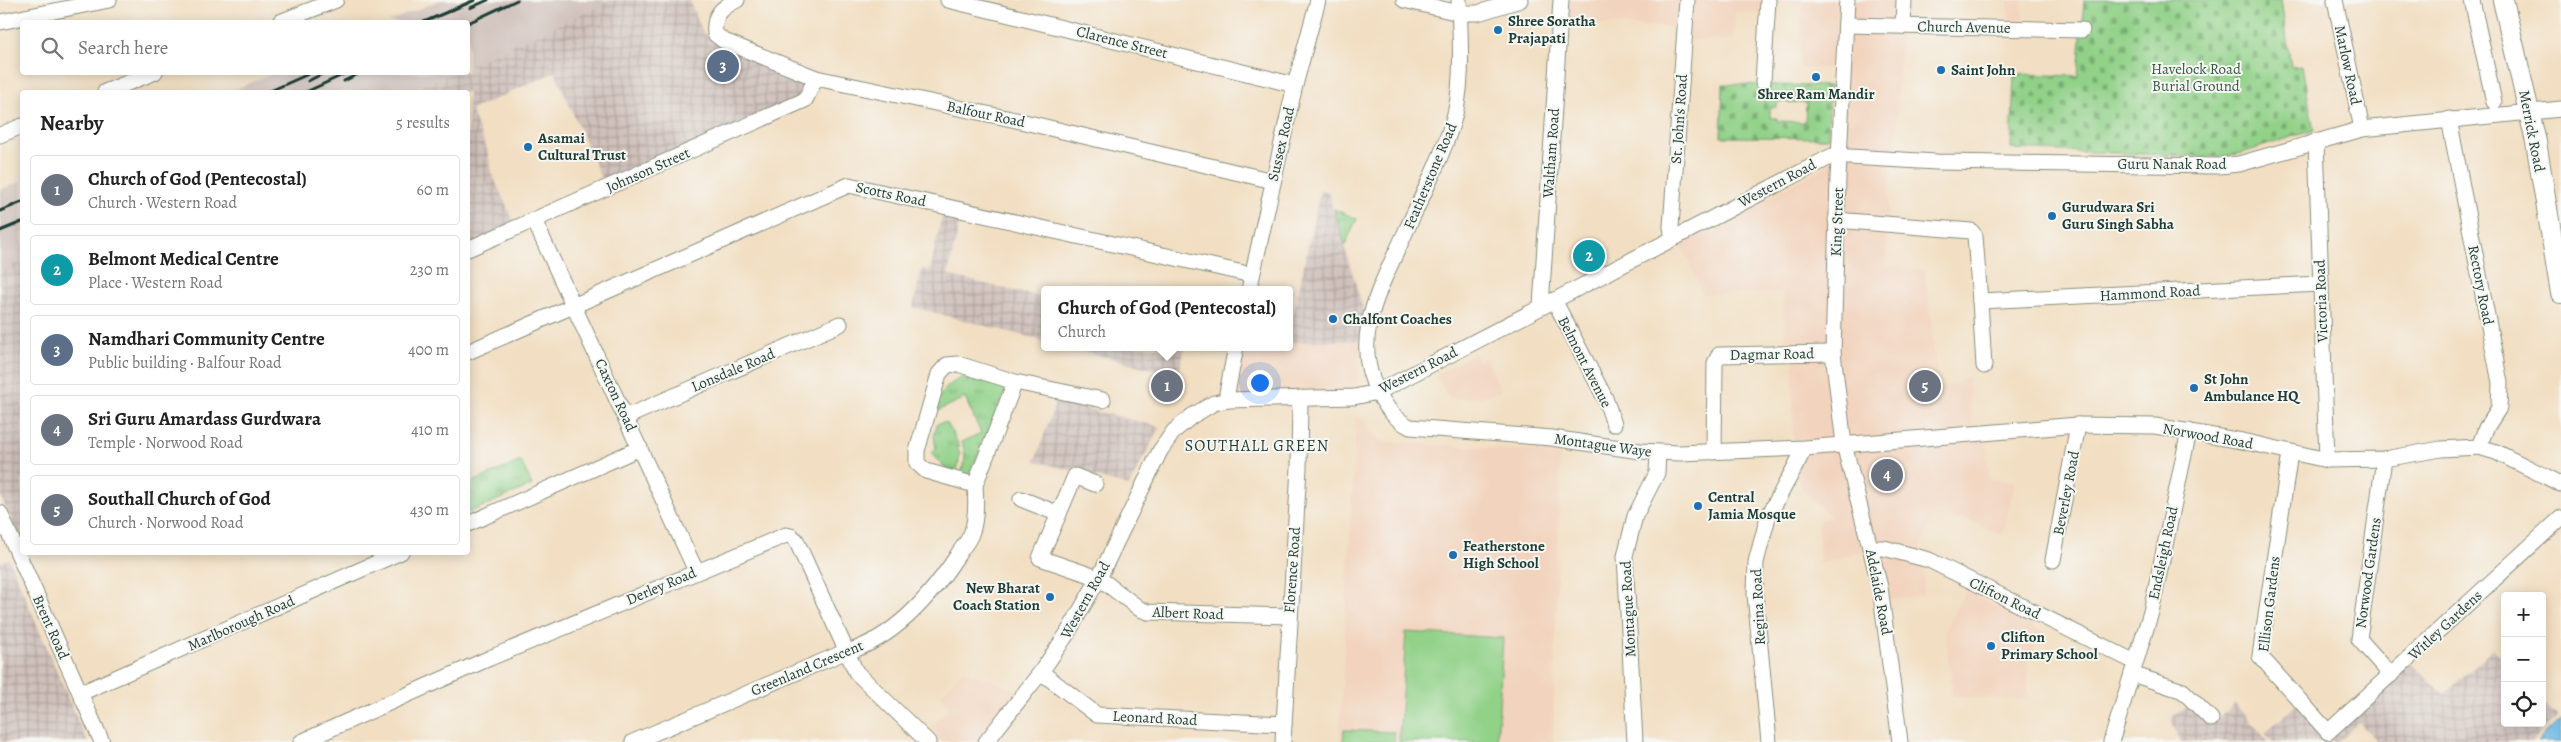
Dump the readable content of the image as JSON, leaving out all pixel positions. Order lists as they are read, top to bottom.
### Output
{
  "streets": {
    "main road": ["Merrick Road"],
    "street": [
      "Church Avenue",
      "Clarence Street",
      "Marlow Road",
      "Balfour Road",
      "St. John's Road",
      "Sussex Road",
      "Waltham Road",
      "Guru Nanak Road",
      "Johnson Street",
      "Featherstone Road",
      "Western Road",
      "Scotts Road",
      "King Street",
      "Rectory Road",
      "Hammond Road",
      "Victoria Road",
      "Dagmar Road",
      "Belmont Avenue",
      "Lonsdale Road",
      "Caxton Road",
      "Norwood Road",
      "Montague Waye",
      "Beverley Road",
      "Endsleigh Road",
      "Florence Road",
      "Norwood Gardens",
      "Derley Road",
      "Adelaide Road",
      "Clifton Road",
      "Ellison Gardens",
      "Regina Road",
      "Montague Road",
      "Albert Road",
      "Marlborough Road",
      "Witley Gardens",
      "Brent Road",
      "Greenland Crescent",
      "Leonard Road"
    ]
  },
  "crossings": [
    ["Church Avenue", "King Street"],
    ["Clarence Street", "Sussex Road"],
    ["Marlow Road", "Guru Nanak Road"],
    ["Balfour Road", "Sussex Road"],
    ["Balfour Road", "Johnson Street"],
    ["St. John's Road", "Western Road"],
    ["Merrick Road", "Guru Nanak Road"],
    ["Sussex Road", "Scotts Road"],
    ["Waltham Road", "Western Road"],
    ["Waltham Road", "Belmont Avenue"],
    ["Guru Nanak Road", "Western Road"],
    ["Guru Nanak Road", "King Street"],
    ["Guru Nanak Road", "Rectory Road"],
    ["Guru Nanak Road", "Victoria Road"],
    ["Johnson Street", "Caxton Road"],
    ["Featherstone Road", "Western Road"],
    ["Featherstone Road", "Montague Waye"],
    ["Western Road", "King Street"],
    ["Western Road", "Belmont Avenue"],
    ["Western Road", "Montague Waye"],
    ["Western Road", "Florence Road"],
    ["Western Road", "Albert Road"],
    ["Western Road", "Leonard Road"],
    ["Scotts Road", "Caxton Road"],
    ["King Street", "Dagmar Road"],
    ["King Street", "Norwood Road"],
    ["King Street", "Montague Waye"],
    ["King Street", "Adelaide Road"],
    ["Rectory Road", "Norwood Road"],
    ["Hammond Road", "Victoria Road"],
    ["Victoria Road", "Norwood Road"],
    ["Dagmar Road", "Montague Waye"],
    ["Lonsdale Road", "Caxton Road"],
    ["Caxton Road", "Derley Road"],
    ["Norwood Road", "Montague Waye"],
    ["Norwood Road", "Beverley Road"],
    ["Norwood Road", "Endsleigh Road"],
    ["Norwood Road", "Norwood Gardens"],
    ["Norwood Road", "Adelaide Road"],
    ["Norwood Road", "Ellison Gardens"],
    ["Montague Waye", "Adelaide Road"],
    ["Montague Waye", "Regina Road"],
    ["Montague Waye", "Montague Road"],
    ["Endsleigh Road", "Clifton Road"],
    ["Florence Road", "Albert Road"],
    ["Florence Road", "Leonard Road"],
    ["Norwood Gardens", "Witley Gardens"],
    ["Derley Road", "Greenland Crescent"],
    ["Adelaide Road", "Clifton Road"],
    ["Ellison Gardens", "Witley Gardens"],
    ["Marlborough Road", "Brent Road"]
  ],
  "districts": ["SOUTHALL GREEN"],
  "parks": ["Havelock Road Burial Ground"],
  "places": [
    "Shree Soratha Prajapati",
    "Saint John",
    "Shree Ram Mandir",
    "Asamai Cultural Trust",
    "Gurudwara Sri Guru Singh Sabha",
    "Chalfont Coaches",
    "St John Ambulance HQ",
    "Central Jamia Mosque",
    "Featherstone High School",
    "New Bharat Coach Station",
    "Clifton Primary School"
  ],
  "page": {
    "search": "Search here",
    "pins": [
      "3",
      "2",
      "1",
      "5",
      "4"
    ],
    "heading": ["Nearby", "5 results"],
    "list": [
      {
        "mark": "1",
        "name": "Church of God (Pentecostal)",
        "note": "Church · Western Road",
        "value": "60 m"
      },
      {
        "mark": "2",
        "name": "Belmont Medical Centre",
        "note": "Place · Western Road",
        "value": "230 m"
      },
      {
        "mark": "3",
        "name": "Namdhari Community Centre",
        "note": "Public building · Balfour Road",
        "value": "400 m"
      },
      {
        "mark": "4",
        "name": "Sri Guru Amardass Gurdwara",
        "note": "Temple · Norwood Road",
        "value": "410 m"
      },
      {
        "mark": "5",
        "name": "Southall Church of God",
        "note": "Church · Norwood Road",
        "value": "430 m"
      }
    ],
    "popup": ["Church of God (Pentecostal)", "Church"],
    "map_buttons": ["+", "−"]
  }
}
